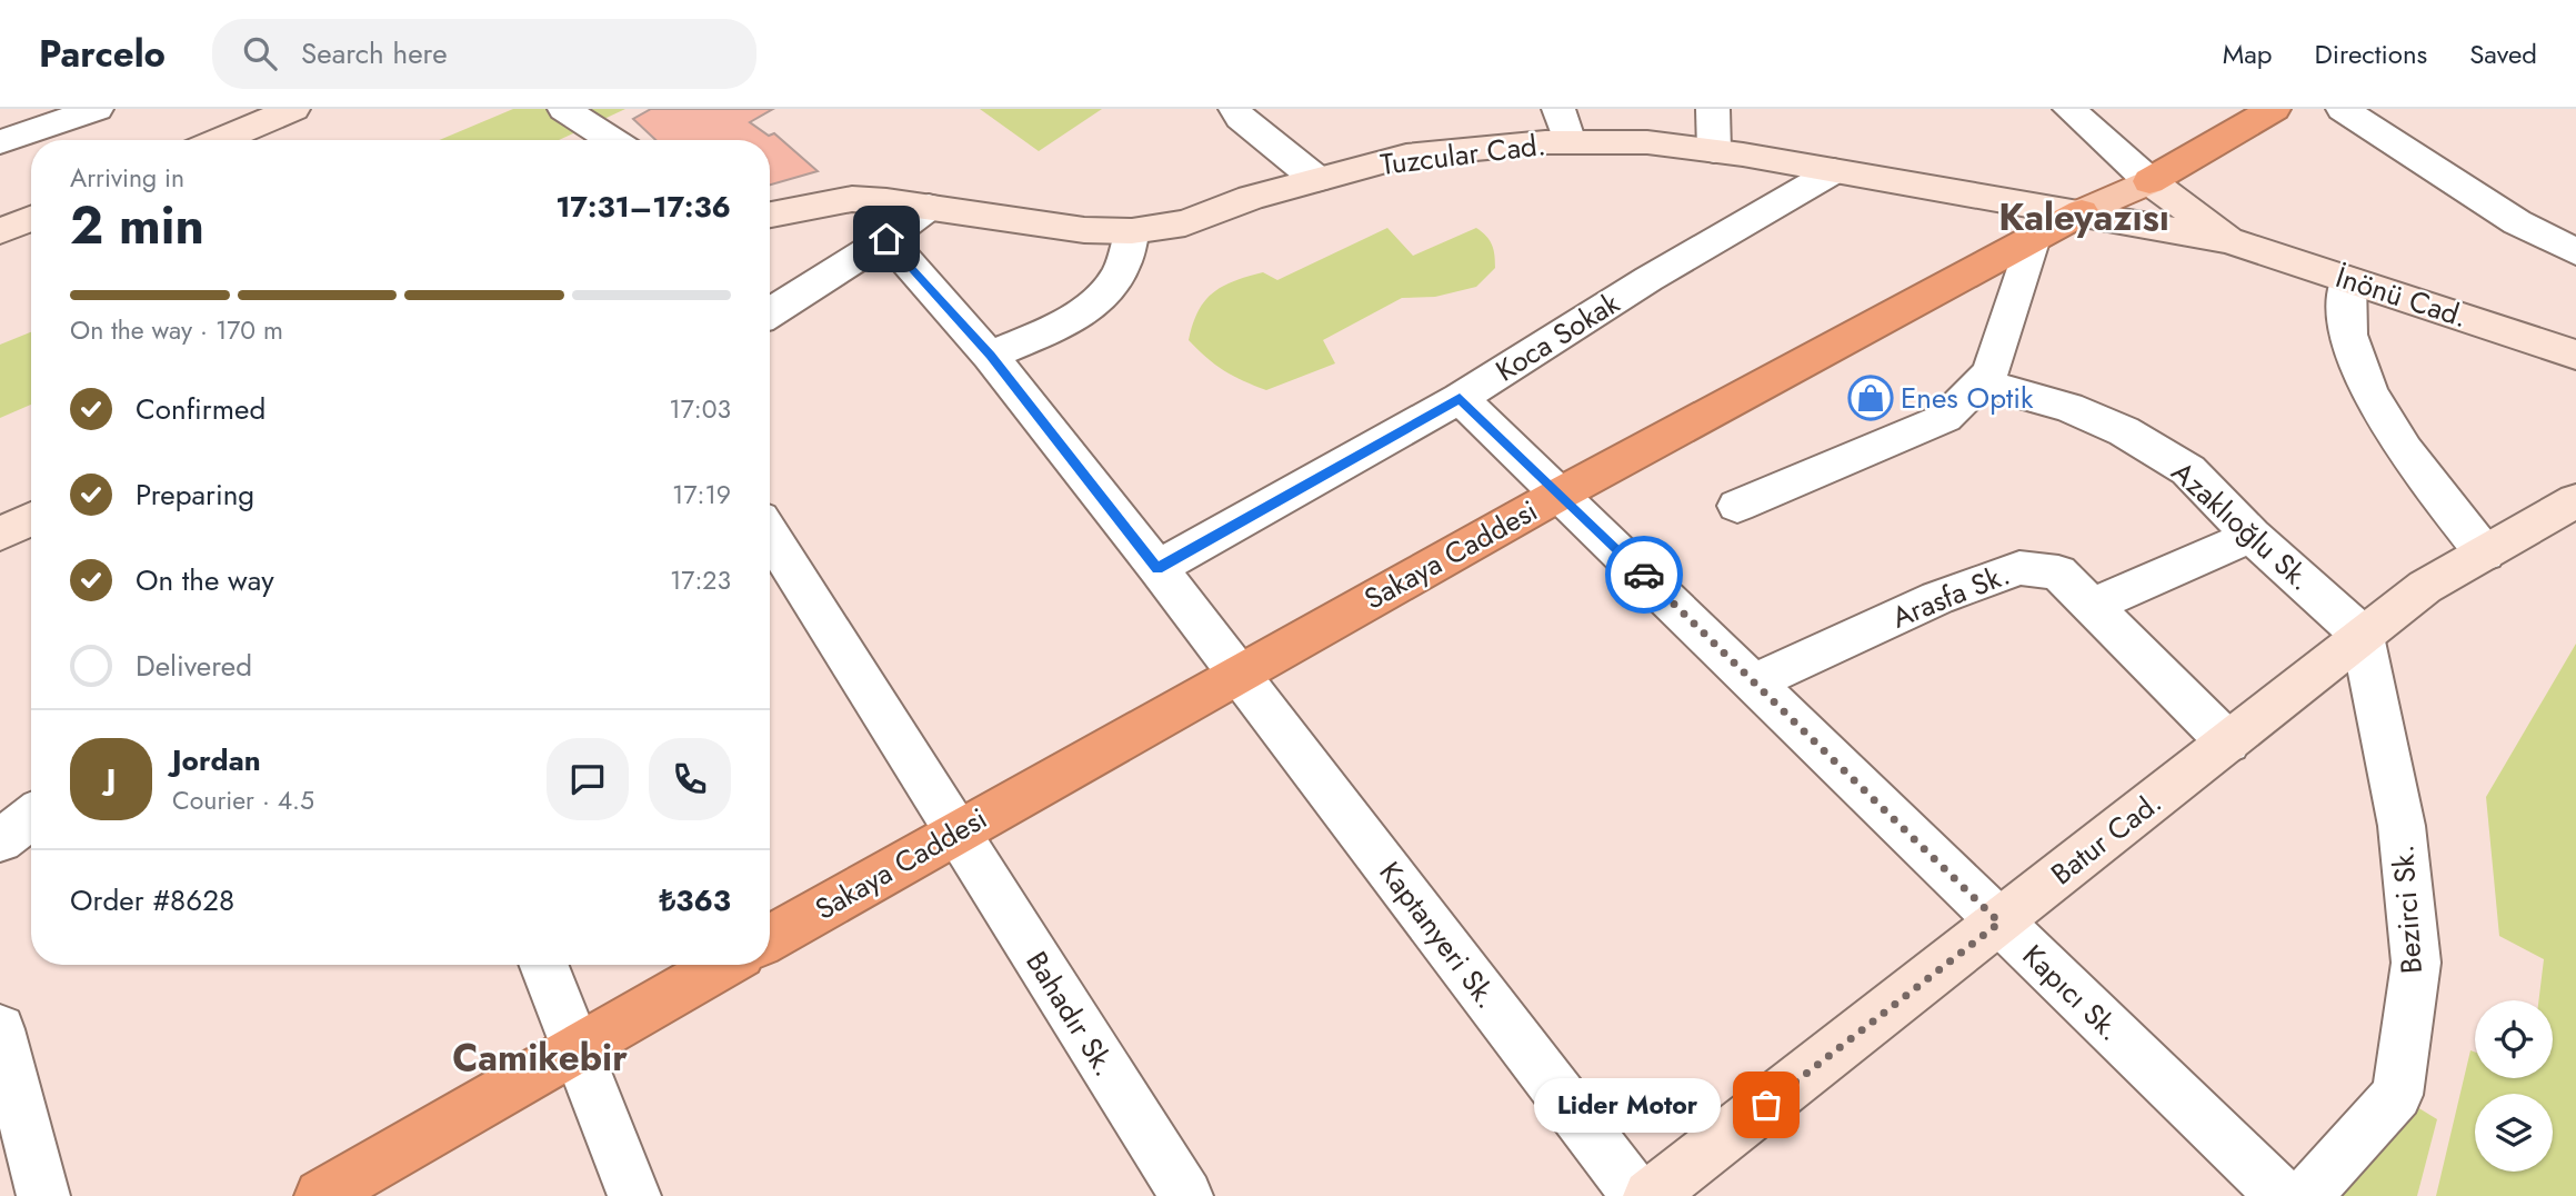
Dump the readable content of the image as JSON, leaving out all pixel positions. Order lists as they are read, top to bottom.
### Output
{
  "streets": {
    "highway": ["Sakaya Caddesi"],
    "main road": ["Tuzcular Cad.", "İnönü Cad.", "Batur Cad."],
    "street": [
      "Koca Sokak",
      "Azaklıoğlu Sk.",
      "Arasfa Sk.",
      "Bezirci Sk.",
      "Kaptanyeri Sk.",
      "Kapıcı Sk.",
      "Bahadır Sk."
    ]
  },
  "crossings": [
    ["Tuzcular Cad.", "İnönü Cad."],
    ["Tuzcular Cad.", "Koca Sokak"],
    ["Tuzcular Cad.", "Sakaya Caddesi"],
    ["İnönü Cad.", "Sakaya Caddesi"],
    ["Koca Sokak", "Kaptanyeri Sk."],
    ["Koca Sokak", "Kapıcı Sk."],
    ["Azaklıoğlu Sk.", "Batur Cad."],
    ["Azaklıoğlu Sk.", "Bezirci Sk."],
    ["Sakaya Caddesi", "Kaptanyeri Sk."],
    ["Sakaya Caddesi", "Kapıcı Sk."],
    ["Sakaya Caddesi", "Bahadır Sk."],
    ["Arasfa Sk.", "Batur Cad."],
    ["Arasfa Sk.", "Kapıcı Sk."],
    ["Batur Cad.", "Bezirci Sk."],
    ["Batur Cad.", "Kapıcı Sk."]
  ],
  "districts": ["Kaleyazısı", "Camikebir"],
  "places": {
    "shop": ["Enes Optik"],
    "other": ["Lider Motor"]
  },
  "page": {
    "header": "Parcelo",
    "search": "Search here",
    "nav": ["Map", "Directions", "Saved"],
    "heading": ["2 min", "Arriving in", "17:31–17:36"],
    "panel": [
      "Jordan",
      "Courier · 4.5",
      "Order #8628",
      "₺363"
    ],
    "bar": "On the way · 170 m",
    "list": [
      ["Confirmed", "17:03"],
      ["Preparing", "17:19"],
      ["On the way", "17:23"],
      "Delivered"
    ],
    "round": "J",
    "bubble": "Lider Motor"
  }
}
